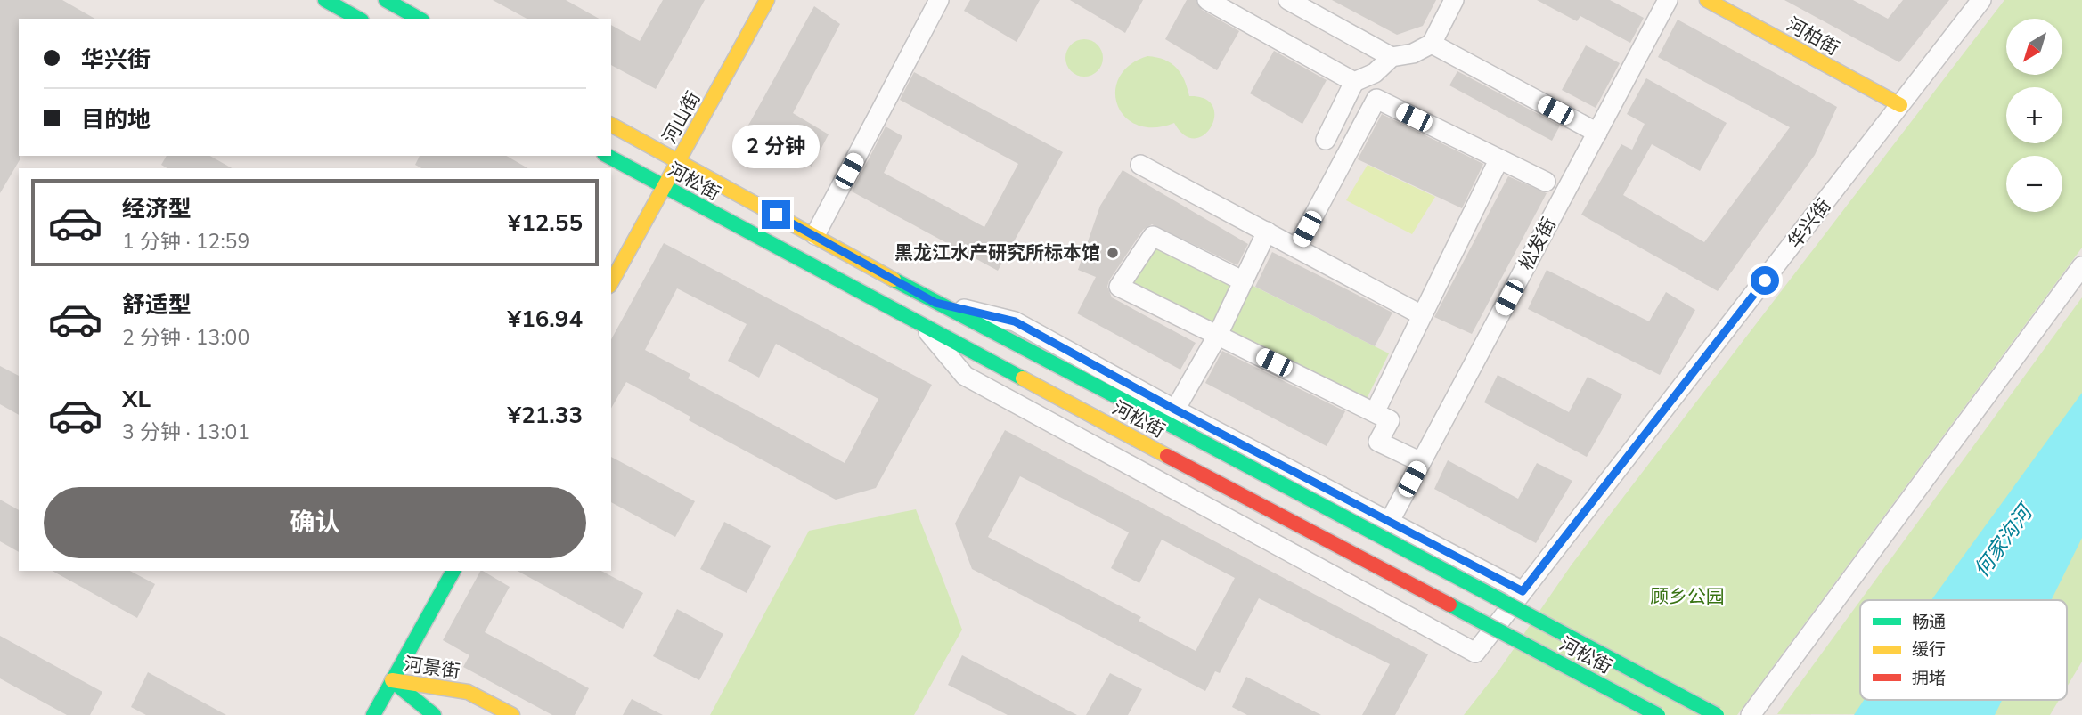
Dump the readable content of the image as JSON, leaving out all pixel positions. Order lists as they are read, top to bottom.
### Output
{
  "streets": {
    "main road": [
      "河柏街",
      "河山街",
      "河松街",
      "河景街"
    ],
    "street": ["华兴街", "松发街"]
  },
  "crossings": [
    ["河柏街", "华兴街"],
    ["河山街", "河松街"],
    ["河松街", "华兴街"]
  ],
  "water": ["何家沟河"],
  "parks": ["顾乡公园"],
  "places": ["黑龙江水产研究所标本馆"],
  "legend": ["畅通", "缓行", "拥堵"],
  "north": "bottom left",
  "page": {
    "map_buttons": ["+", "−"],
    "banner": ["华兴街", "目的地"],
    "bubble": "2 分钟",
    "list": [
      {
        "name": "经济型",
        "note": "1 分钟 · 12:59",
        "value": "¥12.55"
      },
      {
        "name": "舒适型",
        "note": "2 分钟 · 13:00",
        "value": "¥16.94"
      },
      {
        "name": "XL",
        "note": "3 分钟 · 13:01",
        "value": "¥21.33"
      }
    ],
    "buttons": "确认"
  }
}
